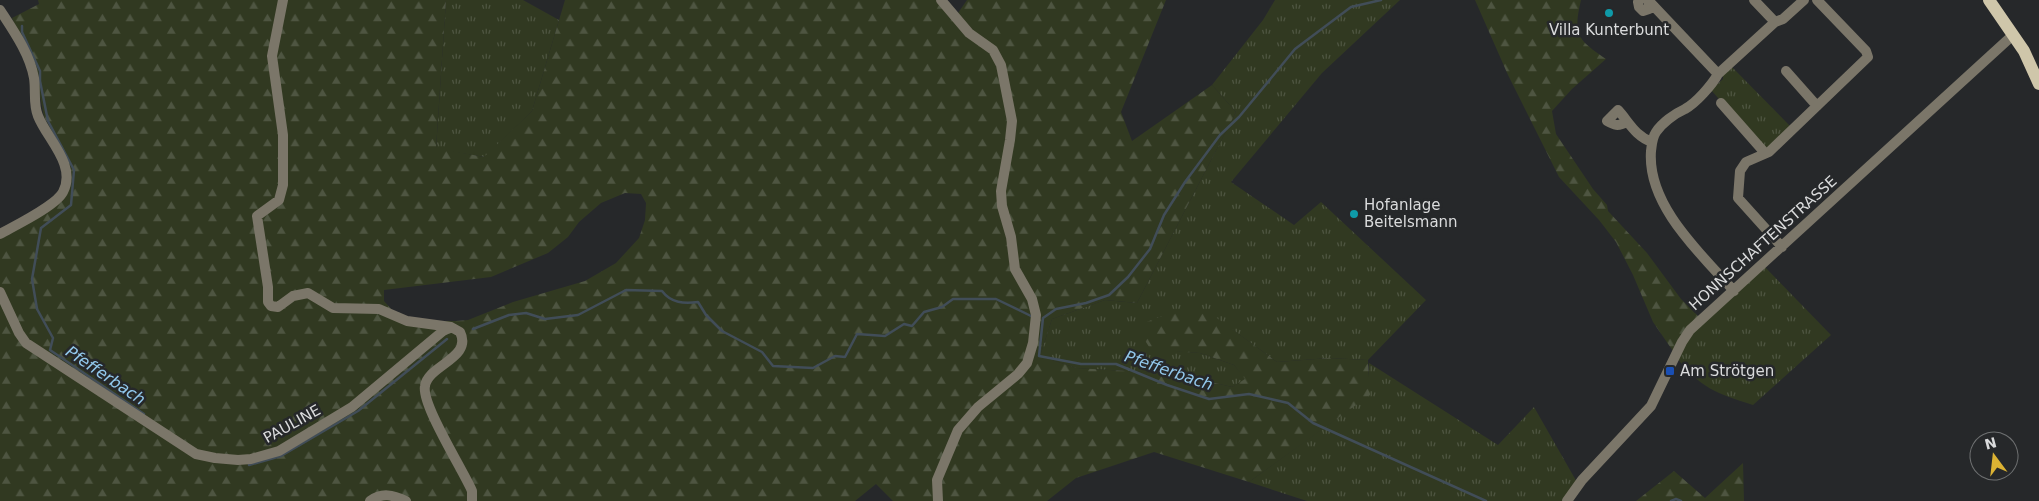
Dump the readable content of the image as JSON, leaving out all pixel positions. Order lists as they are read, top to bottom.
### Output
{
  "streets": {
    "street": ["HONNSCHAFTENSTRASSE", "PAULINE"]
  },
  "water": ["Pfefferbach"],
  "places": {
    "other": ["Villa Kunterbunt", "Hofanlage Beitelsmann"],
    "transit": ["Am Strötgen"]
  },
  "north": "top"
}
